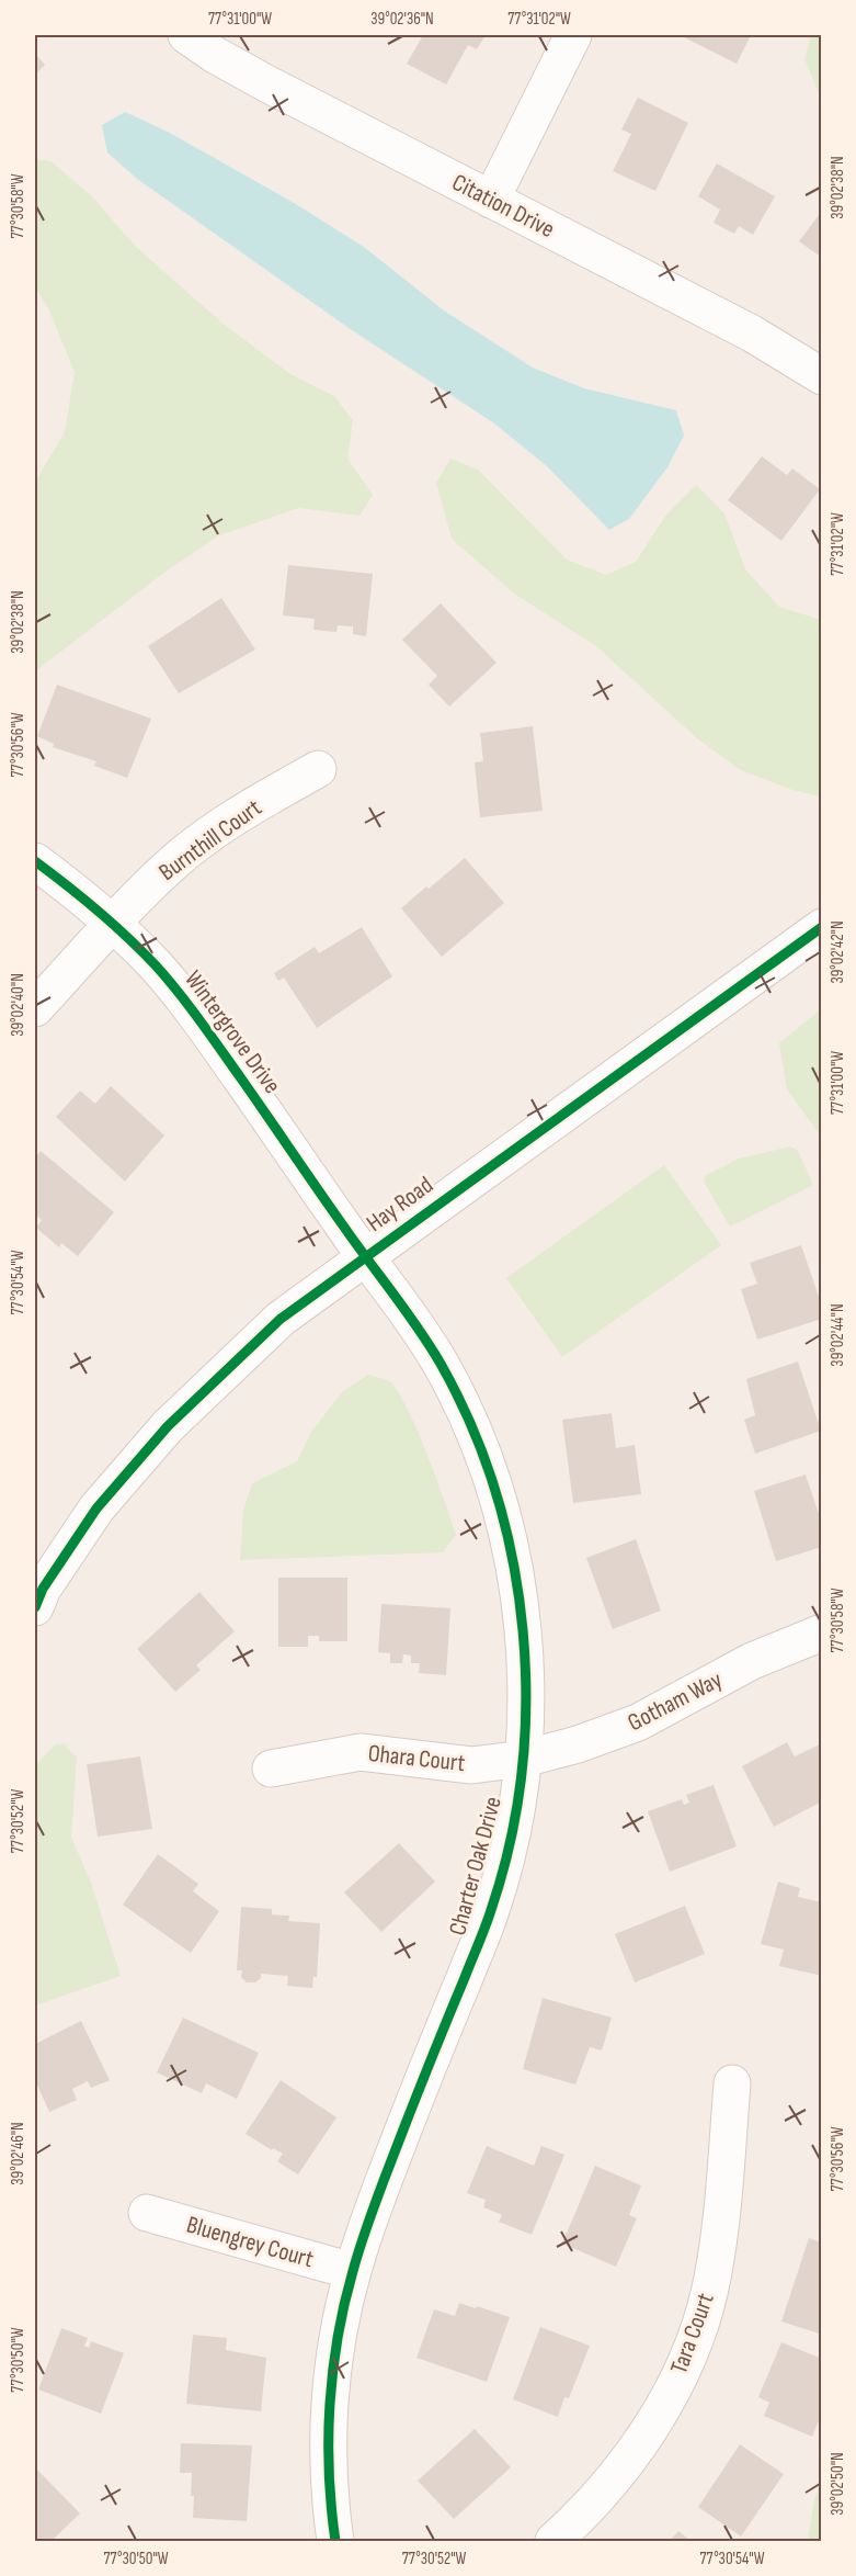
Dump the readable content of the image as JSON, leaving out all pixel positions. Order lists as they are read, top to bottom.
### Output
{
  "streets": {
    "street": [
      "Citation Drive",
      "Burnthill Court",
      "Wintergrove Drive",
      "Hay Road",
      "Gotham Way",
      "Ohara Court",
      "Charter Oak Drive",
      "Bluengrey Court",
      "Tara Court"
    ]
  },
  "crossings": [
    ["Burnthill Court", "Wintergrove Drive"],
    ["Wintergrove Drive", "Hay Road"],
    ["Wintergrove Drive", "Charter Oak Drive"],
    ["Hay Road", "Charter Oak Drive"],
    ["Gotham Way", "Ohara Court"],
    ["Gotham Way", "Charter Oak Drive"],
    ["Ohara Court", "Charter Oak Drive"],
    ["Charter Oak Drive", "Bluengrey Court"]
  ],
  "coordinates": [
    "77°31'00\"W",
    "39°02'36\"N",
    "77°31'02\"W",
    "39°02'38\"N",
    "77°30'58\"W",
    "77°30'56\"W",
    "39°02'42\"N",
    "39°02'40\"N",
    "77°30'54\"W",
    "39°02'44\"N",
    "77°30'52\"W",
    "39°02'46\"N",
    "77°30'50\"W",
    "39°02'50\"N"
  ]
}
